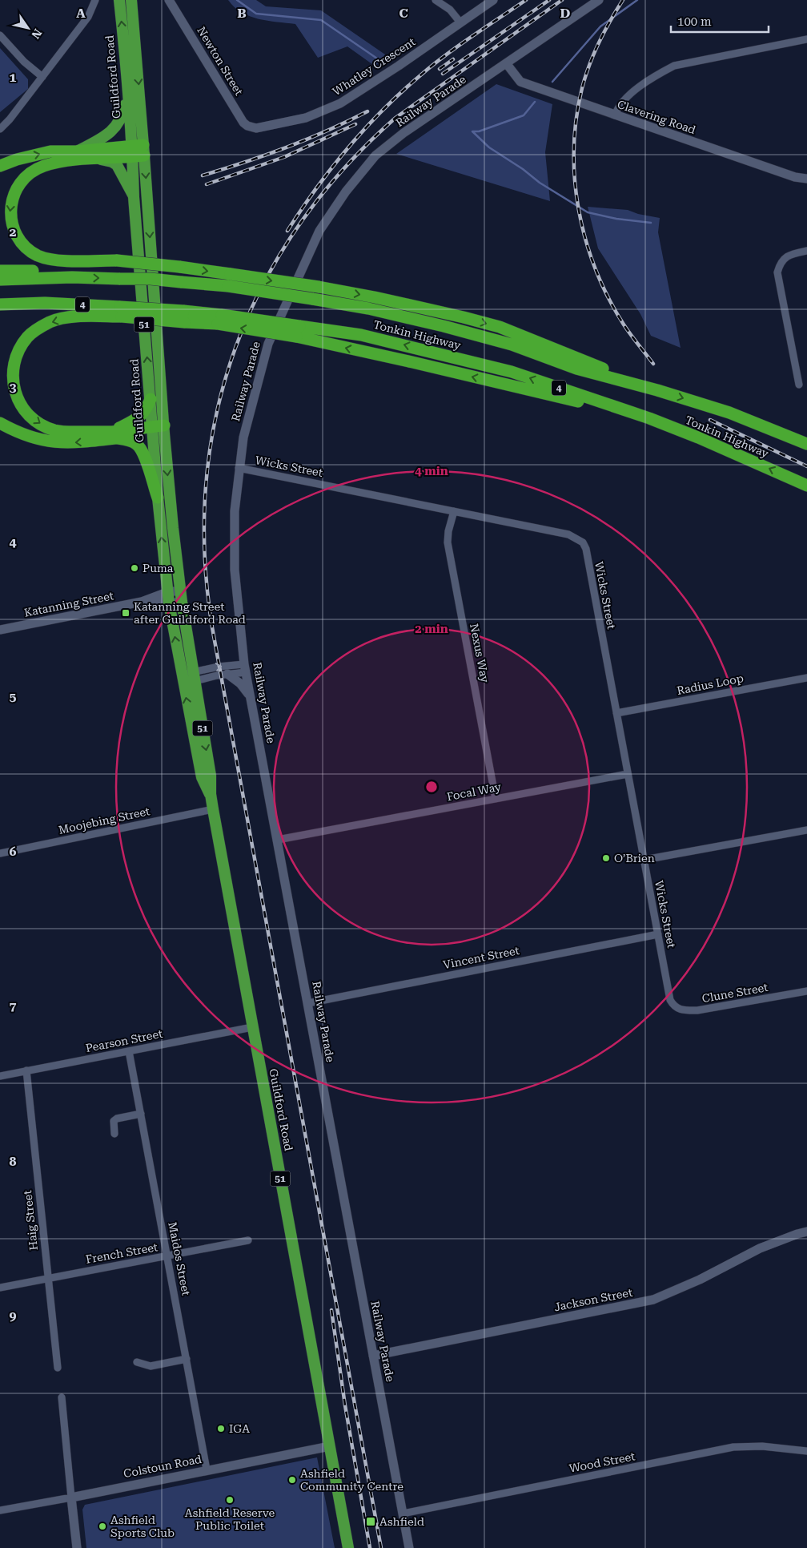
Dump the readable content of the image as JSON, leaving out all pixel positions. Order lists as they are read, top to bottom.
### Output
{
  "streets": {
    "highway": [
      "Guildford Road",
      "4",
      "51",
      "Tonkin Highway"
    ],
    "street": [
      "Newton Street",
      "Whatley Crescent",
      "Railway Parade",
      "Clavering Road",
      "Wicks Street",
      "Katanning Street",
      "Nexus Way",
      "Radius Loop",
      "Focal Way",
      "Moojebing Street",
      "Vincent Street",
      "Clune Street",
      "Pearson Street",
      "Haig Street",
      "French Street",
      "Maidos Street",
      "Jackson Street",
      "Wood Street",
      "Colstoun Road"
    ]
  },
  "crossings": [
    ["Newton Street", "Whatley Crescent"],
    ["Guildford Road", "Katanning Street"],
    ["Guildford Road", "Moojebing Street"],
    ["Guildford Road", "Pearson Street"],
    ["Guildford Road", "Colstoun Road"],
    ["Railway Parade", "Clavering Road"],
    ["Railway Parade", "Wicks Street"],
    ["Railway Parade", "Focal Way"],
    ["Railway Parade", "Vincent Street"],
    ["Railway Parade", "Jackson Street"],
    ["Railway Parade", "Wood Street"],
    ["Wicks Street", "Nexus Way"],
    ["Wicks Street", "Radius Loop"],
    ["Wicks Street", "Focal Way"],
    ["Wicks Street", "Vincent Street"],
    ["Wicks Street", "Clune Street"],
    ["Nexus Way", "Focal Way"],
    ["Pearson Street", "Haig Street"],
    ["Pearson Street", "Maidos Street"],
    ["Haig Street", "French Street"],
    ["French Street", "Maidos Street"],
    ["Maidos Street", "Colstoun Road"]
  ],
  "places": {
    "other": [
      "Puma",
      "O’Brien",
      "IGA",
      "Ashfield Community Centre",
      "Ashfield Reserve Public Toilet",
      "Ashfield Sports Club"
    ],
    "transit": ["Katanning Street after Guildford Road", "Ashfield"]
  },
  "scale_bar": "100 m",
  "north": "bottom right",
  "grid": {
    "columns": [
      "A",
      "B",
      "C",
      "D"
    ],
    "rows": [
      "1",
      "2",
      "3",
      "4",
      "5",
      "6",
      "7",
      "8",
      "9"
    ]
  },
  "rings": ["4 min", "2 min"]
}
